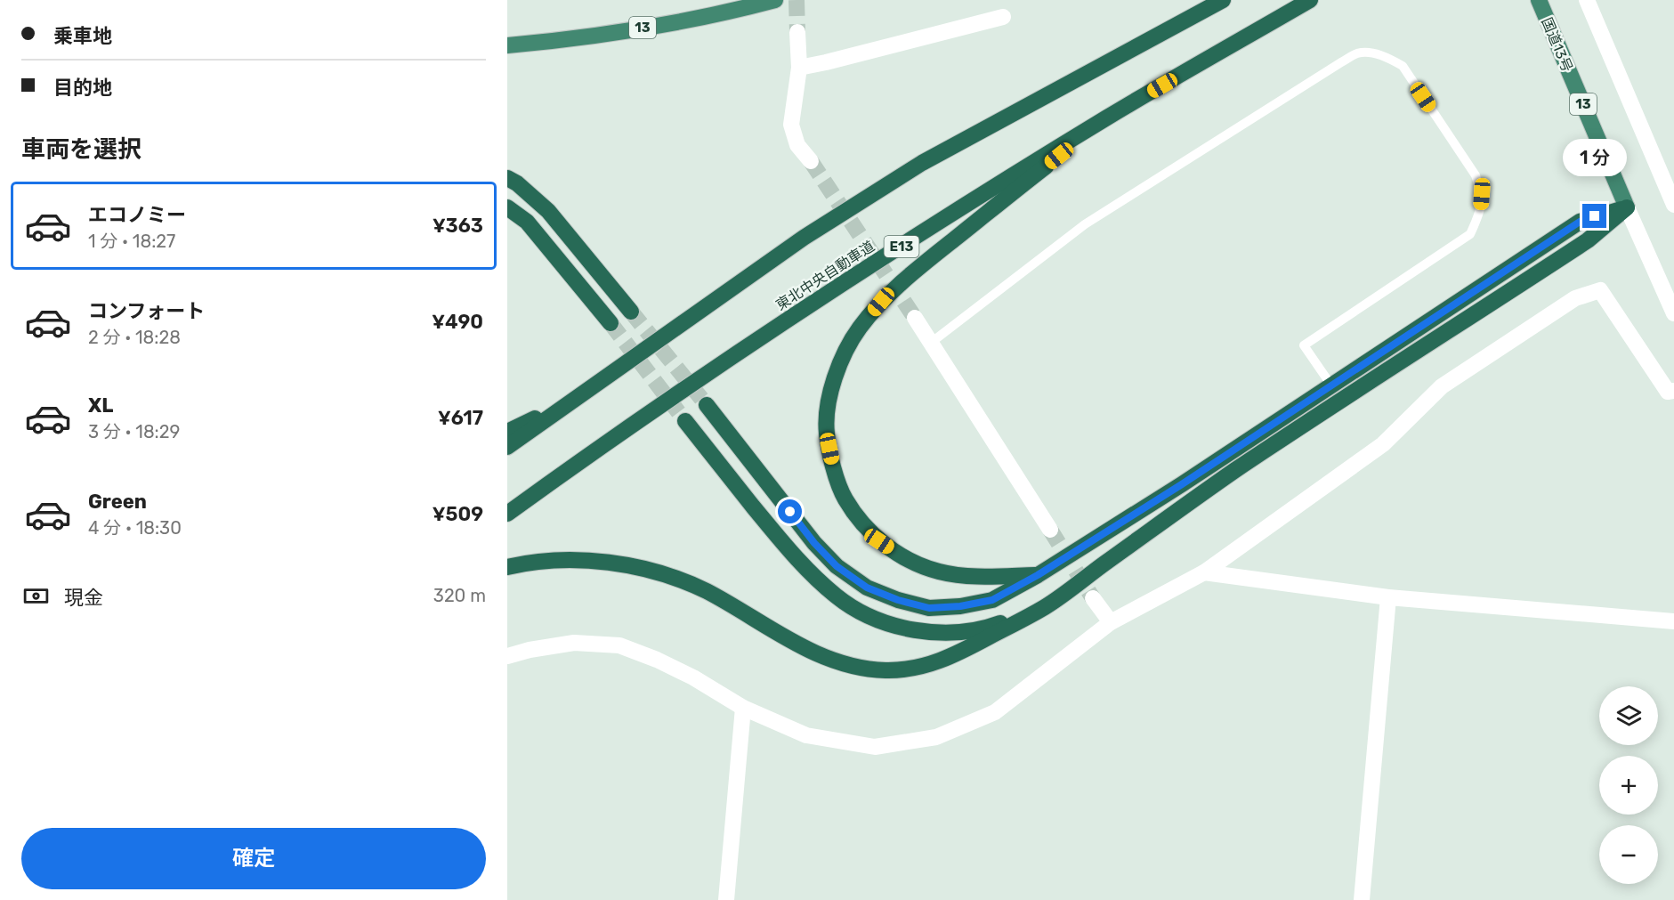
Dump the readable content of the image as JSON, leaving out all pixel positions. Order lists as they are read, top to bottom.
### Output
{
  "streets": {
    "highway": [
      "13",
      "国道13号",
      "E13",
      "東北中央自動車道"
    ]
  },
  "page": {
    "banner": ["乗車地", "目的地"],
    "heading": "車両を選択",
    "bubble": "1 分",
    "list": [
      {
        "name": "エコノミー",
        "note": "1 分 · 18:27",
        "value": "¥363"
      },
      {
        "name": "コンフォート",
        "note": "2 分 · 18:28",
        "value": "¥490"
      },
      {
        "name": "XL",
        "note": "3 分 · 18:29",
        "value": "¥617"
      },
      {
        "name": "Green",
        "note": "4 分 · 18:30",
        "value": "¥509"
      }
    ],
    "pay": ["現金", "320 m"],
    "map_buttons": ["+", "−"],
    "buttons": "確定"
  }
}
